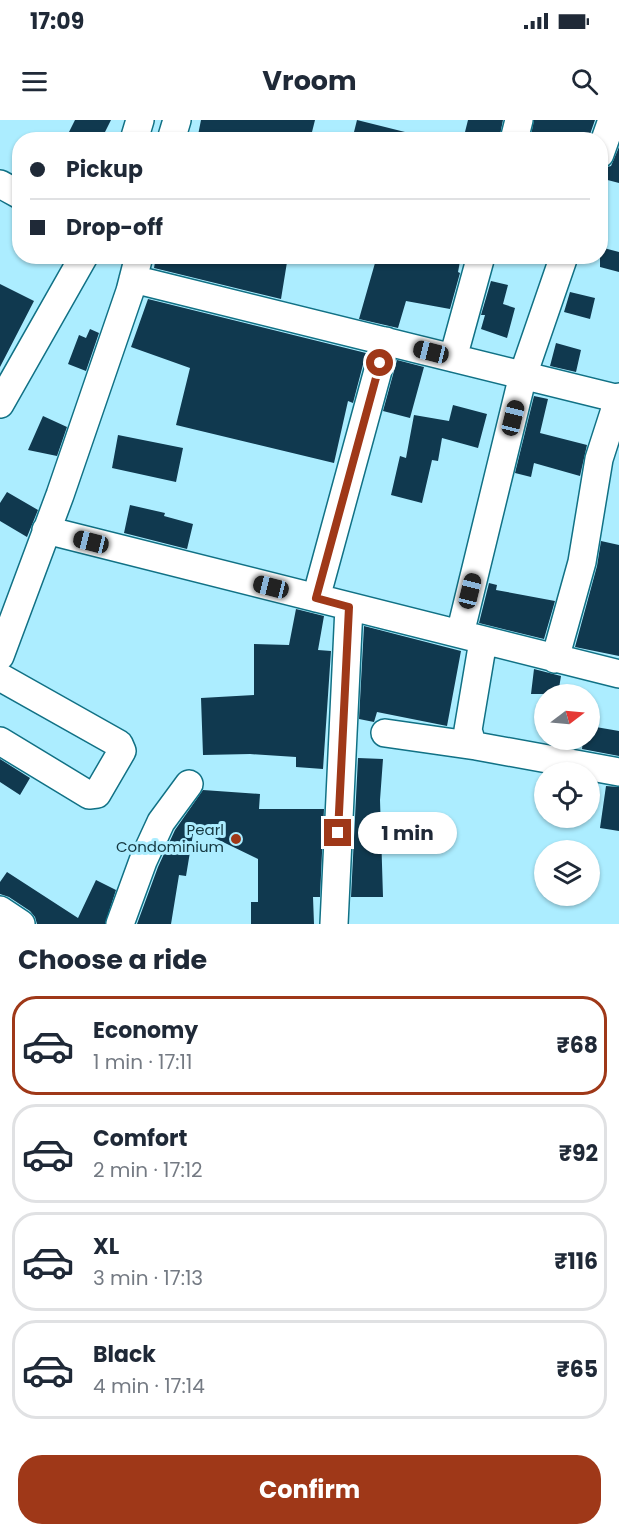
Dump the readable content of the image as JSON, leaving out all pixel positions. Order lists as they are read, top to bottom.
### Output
{
  "places": ["Pearl Condominium"],
  "north": "right",
  "page": {
    "status": "17:09",
    "header": "Vroom",
    "banner": ["Pickup", "Drop-off"],
    "bubble": "1 min",
    "heading": "Choose a ride",
    "list": [
      {
        "name": "Economy",
        "note": "1 min · 17:11",
        "value": "₹68"
      },
      {
        "name": "Comfort",
        "note": "2 min · 17:12",
        "value": "₹92"
      },
      {
        "name": "XL",
        "note": "3 min · 17:13",
        "value": "₹116"
      },
      {
        "name": "Black",
        "note": "4 min · 17:14",
        "value": "₹65"
      }
    ],
    "buttons": "Confirm"
  }
}
